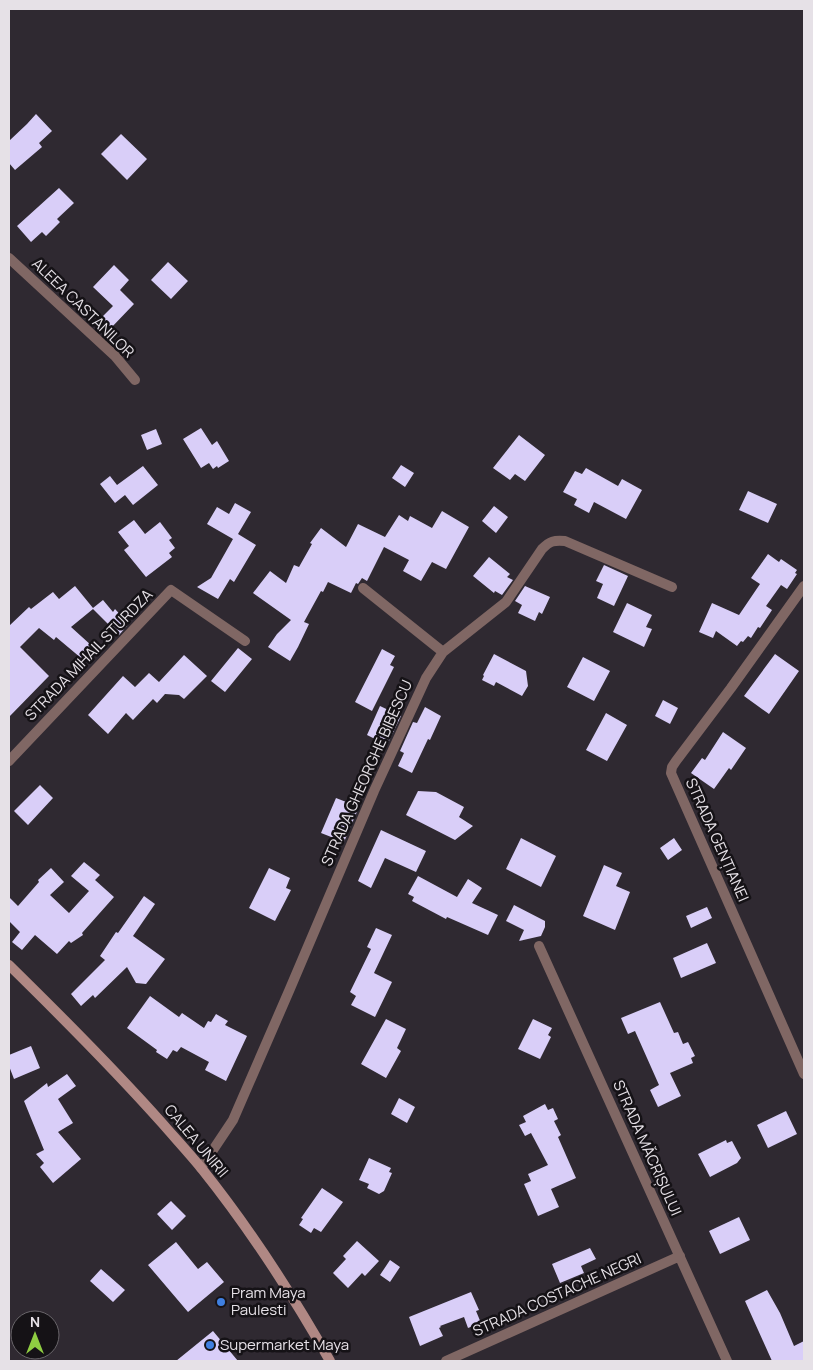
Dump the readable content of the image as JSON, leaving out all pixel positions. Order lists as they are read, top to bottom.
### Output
{
  "streets": {
    "main road": ["CALEA UNIRII"],
    "street": [
      "ALEEA CASTANILOR",
      "STRADA MIHAIL STURDZA",
      "STRADA GHEORGHE BIBESCU",
      "STRADA GENȚIANEI",
      "STRADA MĂCRIȘULUI",
      "STRADA COSTACHE NEGRI"
    ]
  },
  "crossings": [
    ["STRADA GHEORGHE BIBESCU", "CALEA UNIRII"],
    ["STRADA MĂCRIȘULUI", "STRADA COSTACHE NEGRI"]
  ],
  "places": ["Pram Maya Paulesti", "Supermarket Maya"],
  "north": "top"
}
